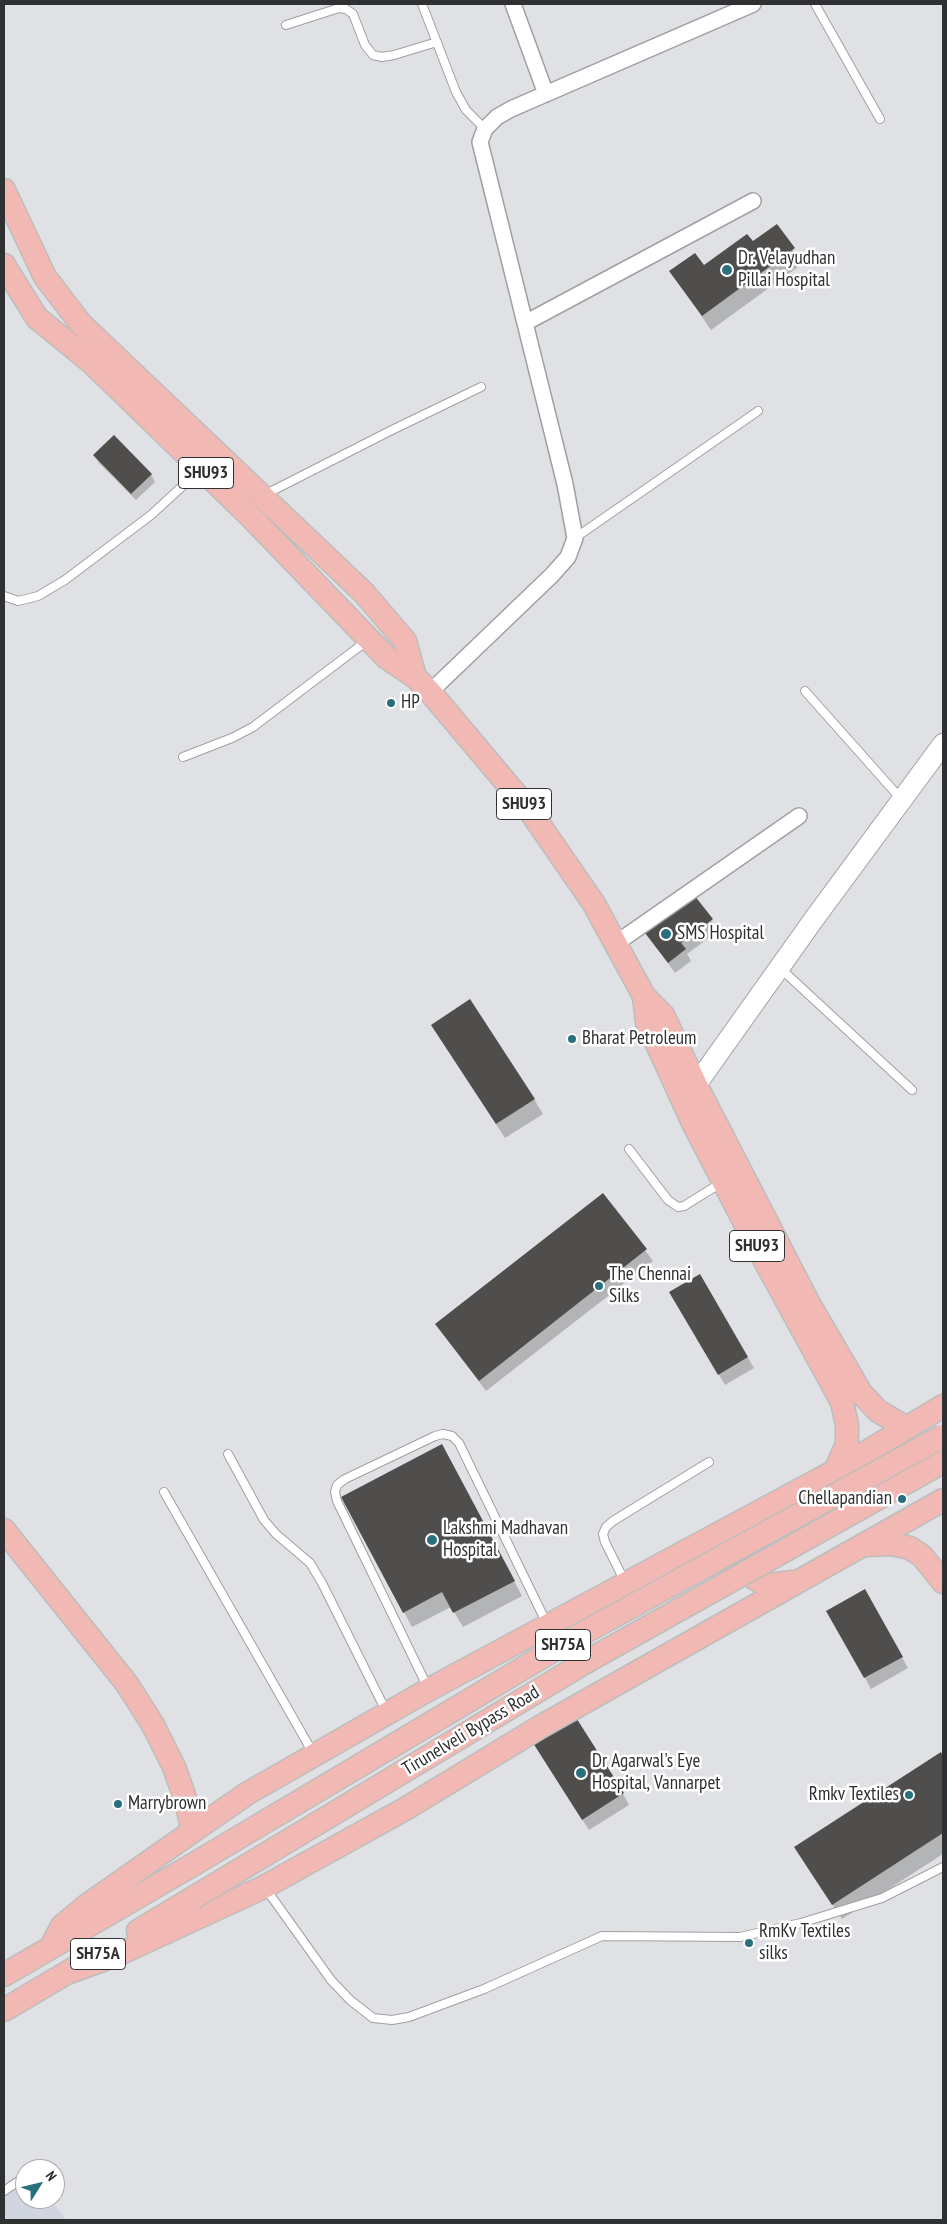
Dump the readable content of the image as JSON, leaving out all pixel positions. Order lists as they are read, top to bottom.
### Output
{
  "streets": {
    "main road": ["SHU93", "SH75A", "Tirunelveli Bypass Road"]
  },
  "places": [
    "Dr. Velayudhan Pillai Hospital",
    "HP",
    "SMS Hospital",
    "Bharat Petroleum",
    "The Chennai Silks",
    "Chellapandian",
    "Lakshmi Madhavan Hospital",
    "Dr Agarwal's Eye Hospital, Vannarpet",
    "Rmkv Textiles",
    "Marrybrown",
    "RmKv Textiles silks"
  ],
  "north": "top right"
}
